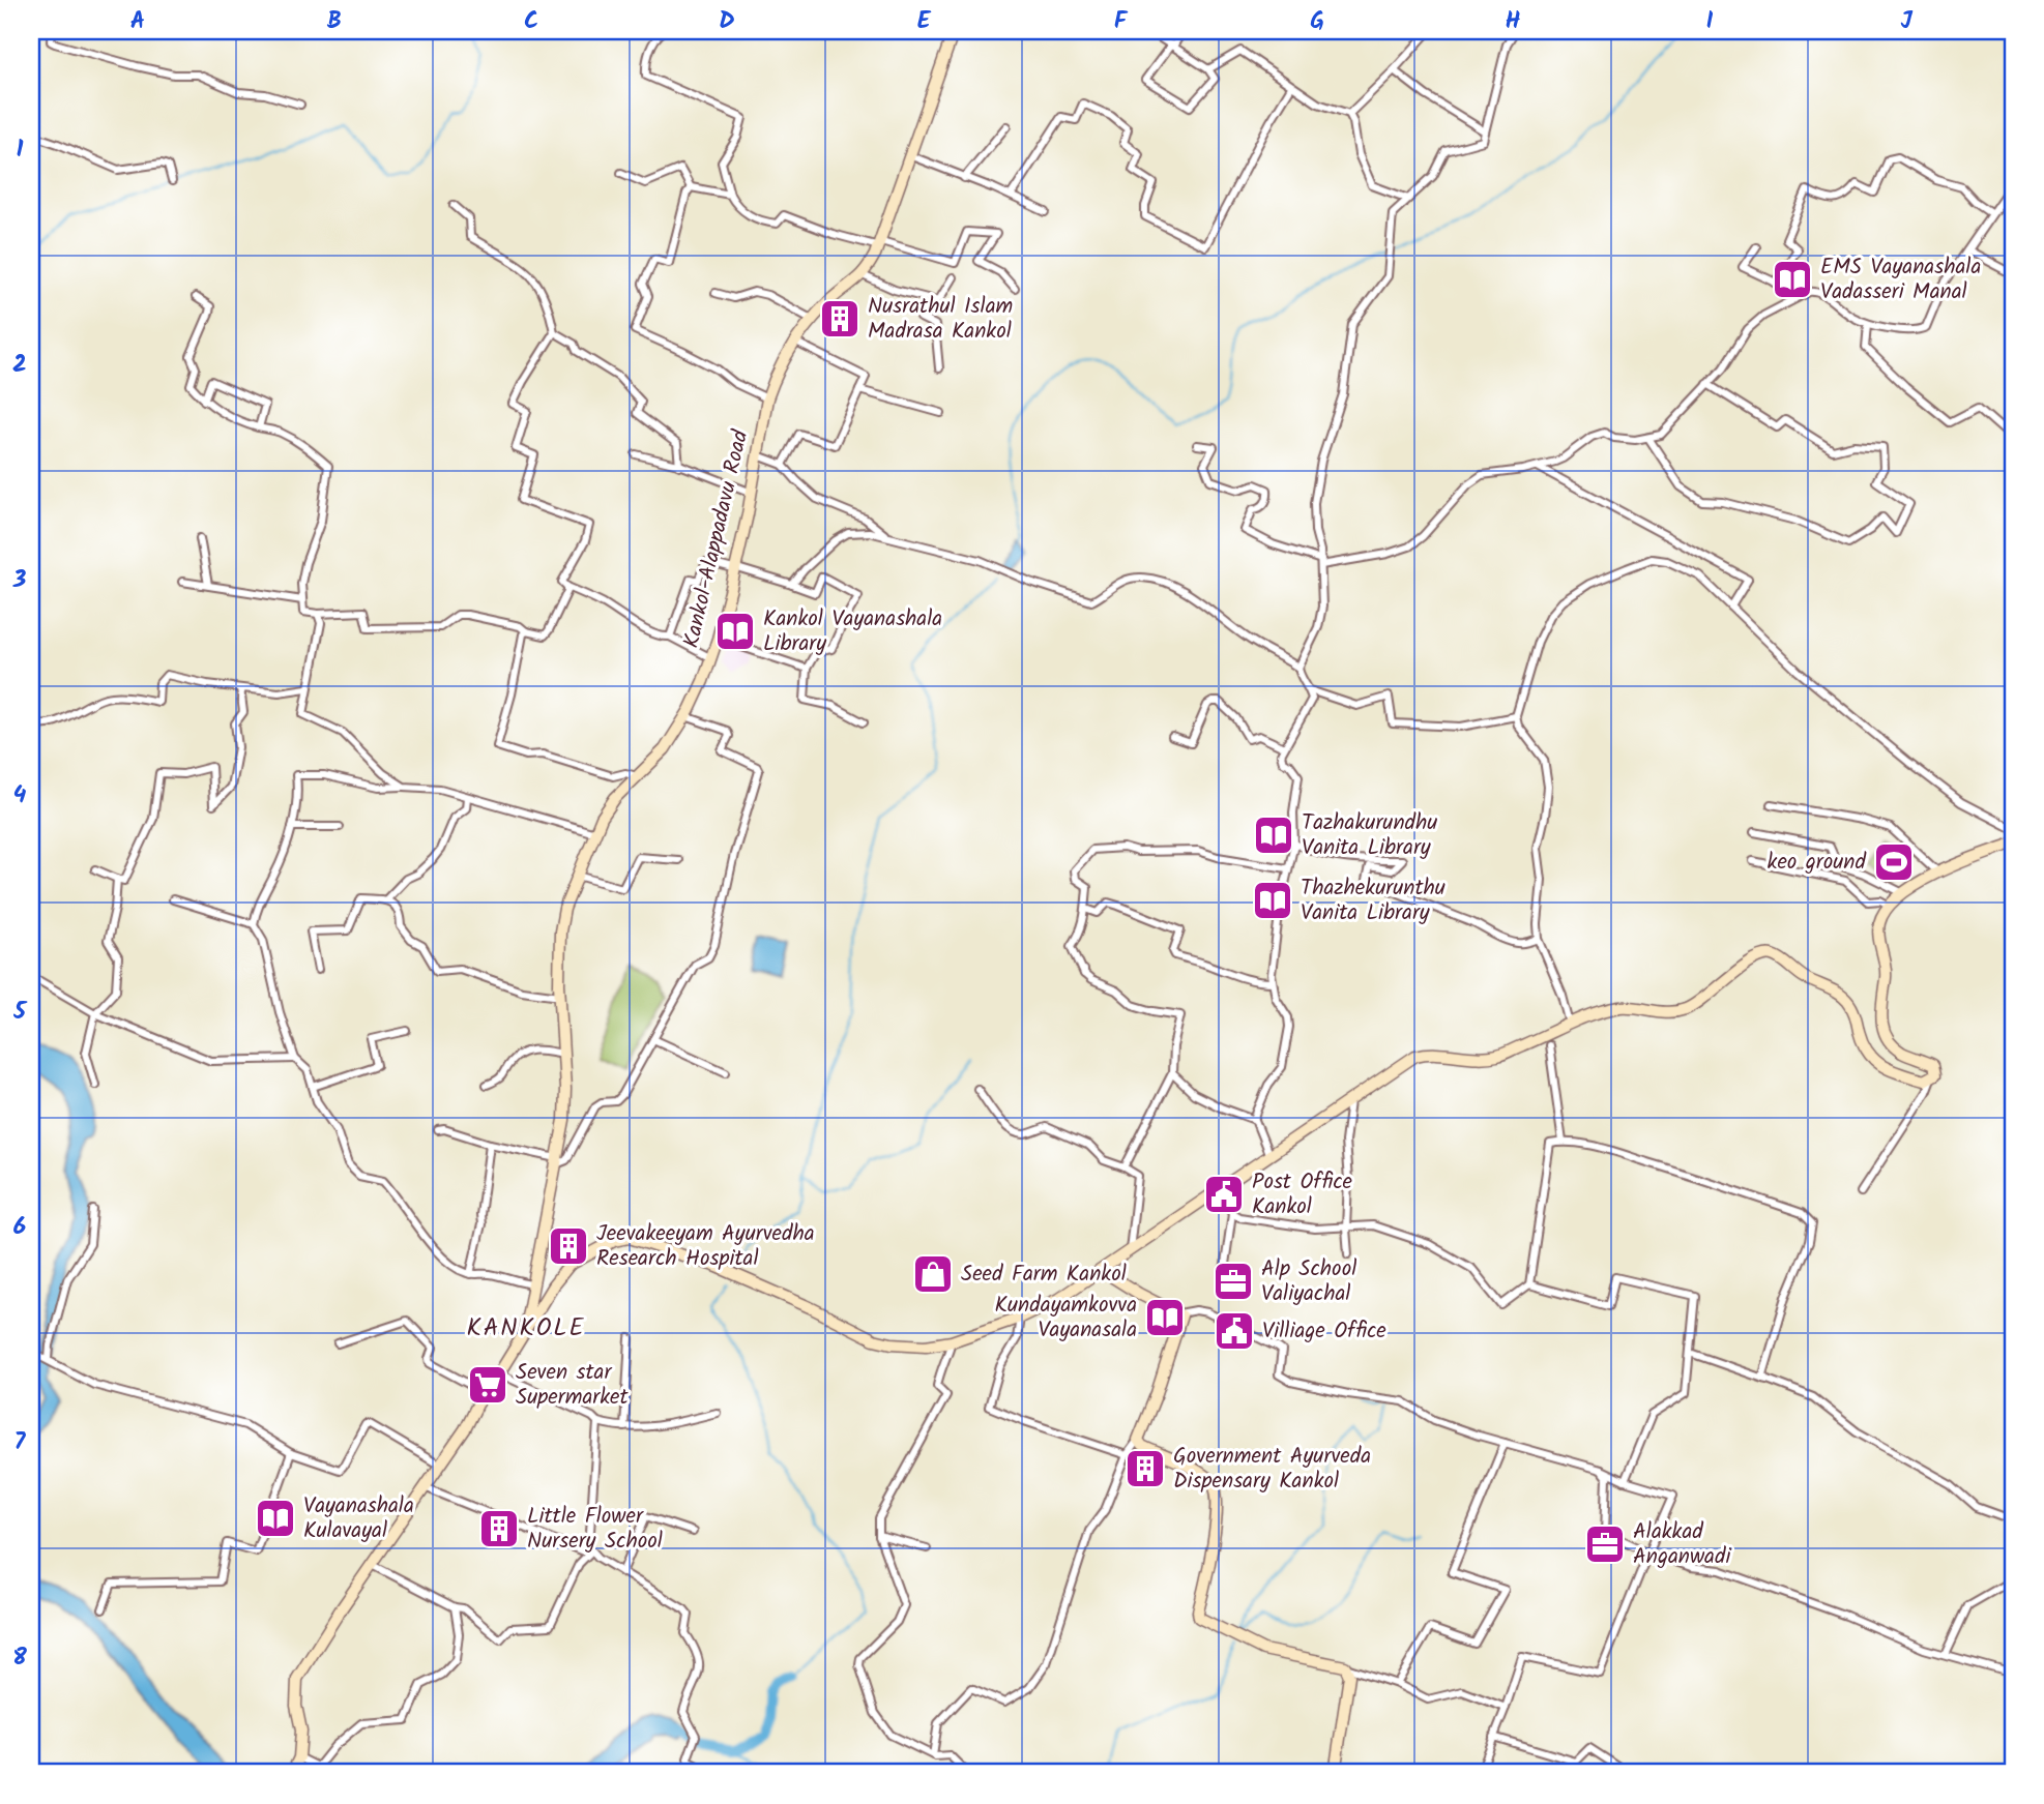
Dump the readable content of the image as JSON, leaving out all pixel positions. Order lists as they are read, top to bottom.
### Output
{
  "streets": {
    "main road": ["Kankol-Alappadavu Road"]
  },
  "districts": ["KANKOLE"],
  "places": {
    "library": [
      "EMS Vayanashala Vadasseri Manal",
      "Kankol Vayanashala Library",
      "Tazhakurundhu Vanita Library",
      "Thazhekurunthu Vanita Library",
      "Kundayamkovva Vayanasala",
      "Vayanashala Kulavayal"
    ],
    "building": [
      "Nusrathul Islam Madrasa Kankol",
      "Jeevakeeyam Ayurvedha Research Hospital",
      "Government Ayurveda Dispensary Kankol",
      "Little Flower Nursery School"
    ],
    "sports": ["keo ground"],
    "public building": ["Post Office Kankol", "Villiage Office"],
    "shop": ["Seed Farm Kankol"],
    "office": ["Alp School Valiyachal", "Alakkad Anganwadi"],
    "supermarket": ["Seven star Supermarket"]
  },
  "grid": {
    "columns": [
      "A",
      "B",
      "C",
      "D",
      "E",
      "F",
      "G",
      "H",
      "I",
      "J"
    ],
    "rows": [
      "1",
      "2",
      "3",
      "4",
      "5",
      "6",
      "7",
      "8"
    ]
  }
}
